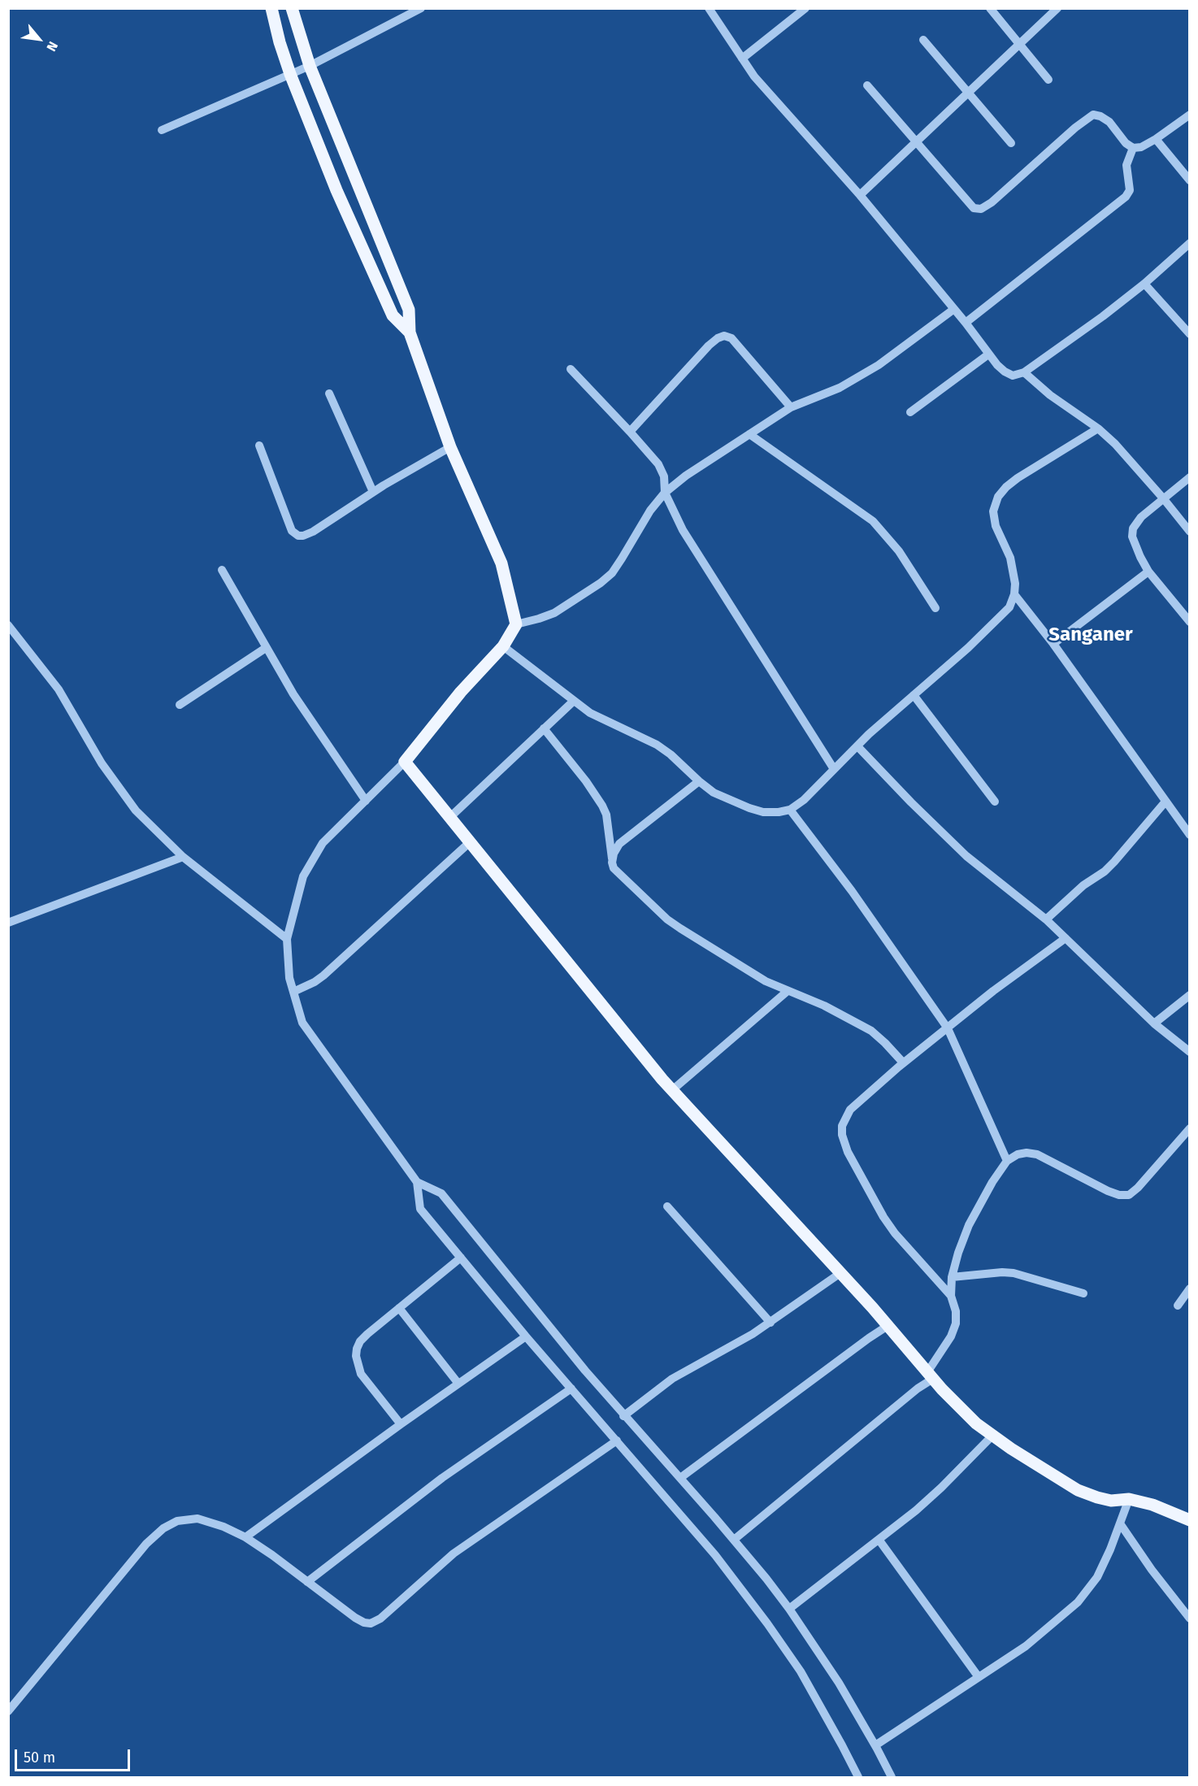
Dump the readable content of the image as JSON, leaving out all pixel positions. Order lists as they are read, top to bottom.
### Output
{
  "districts": ["Sanganer"],
  "scale_bar": "50 m",
  "north": "bottom right"
}
